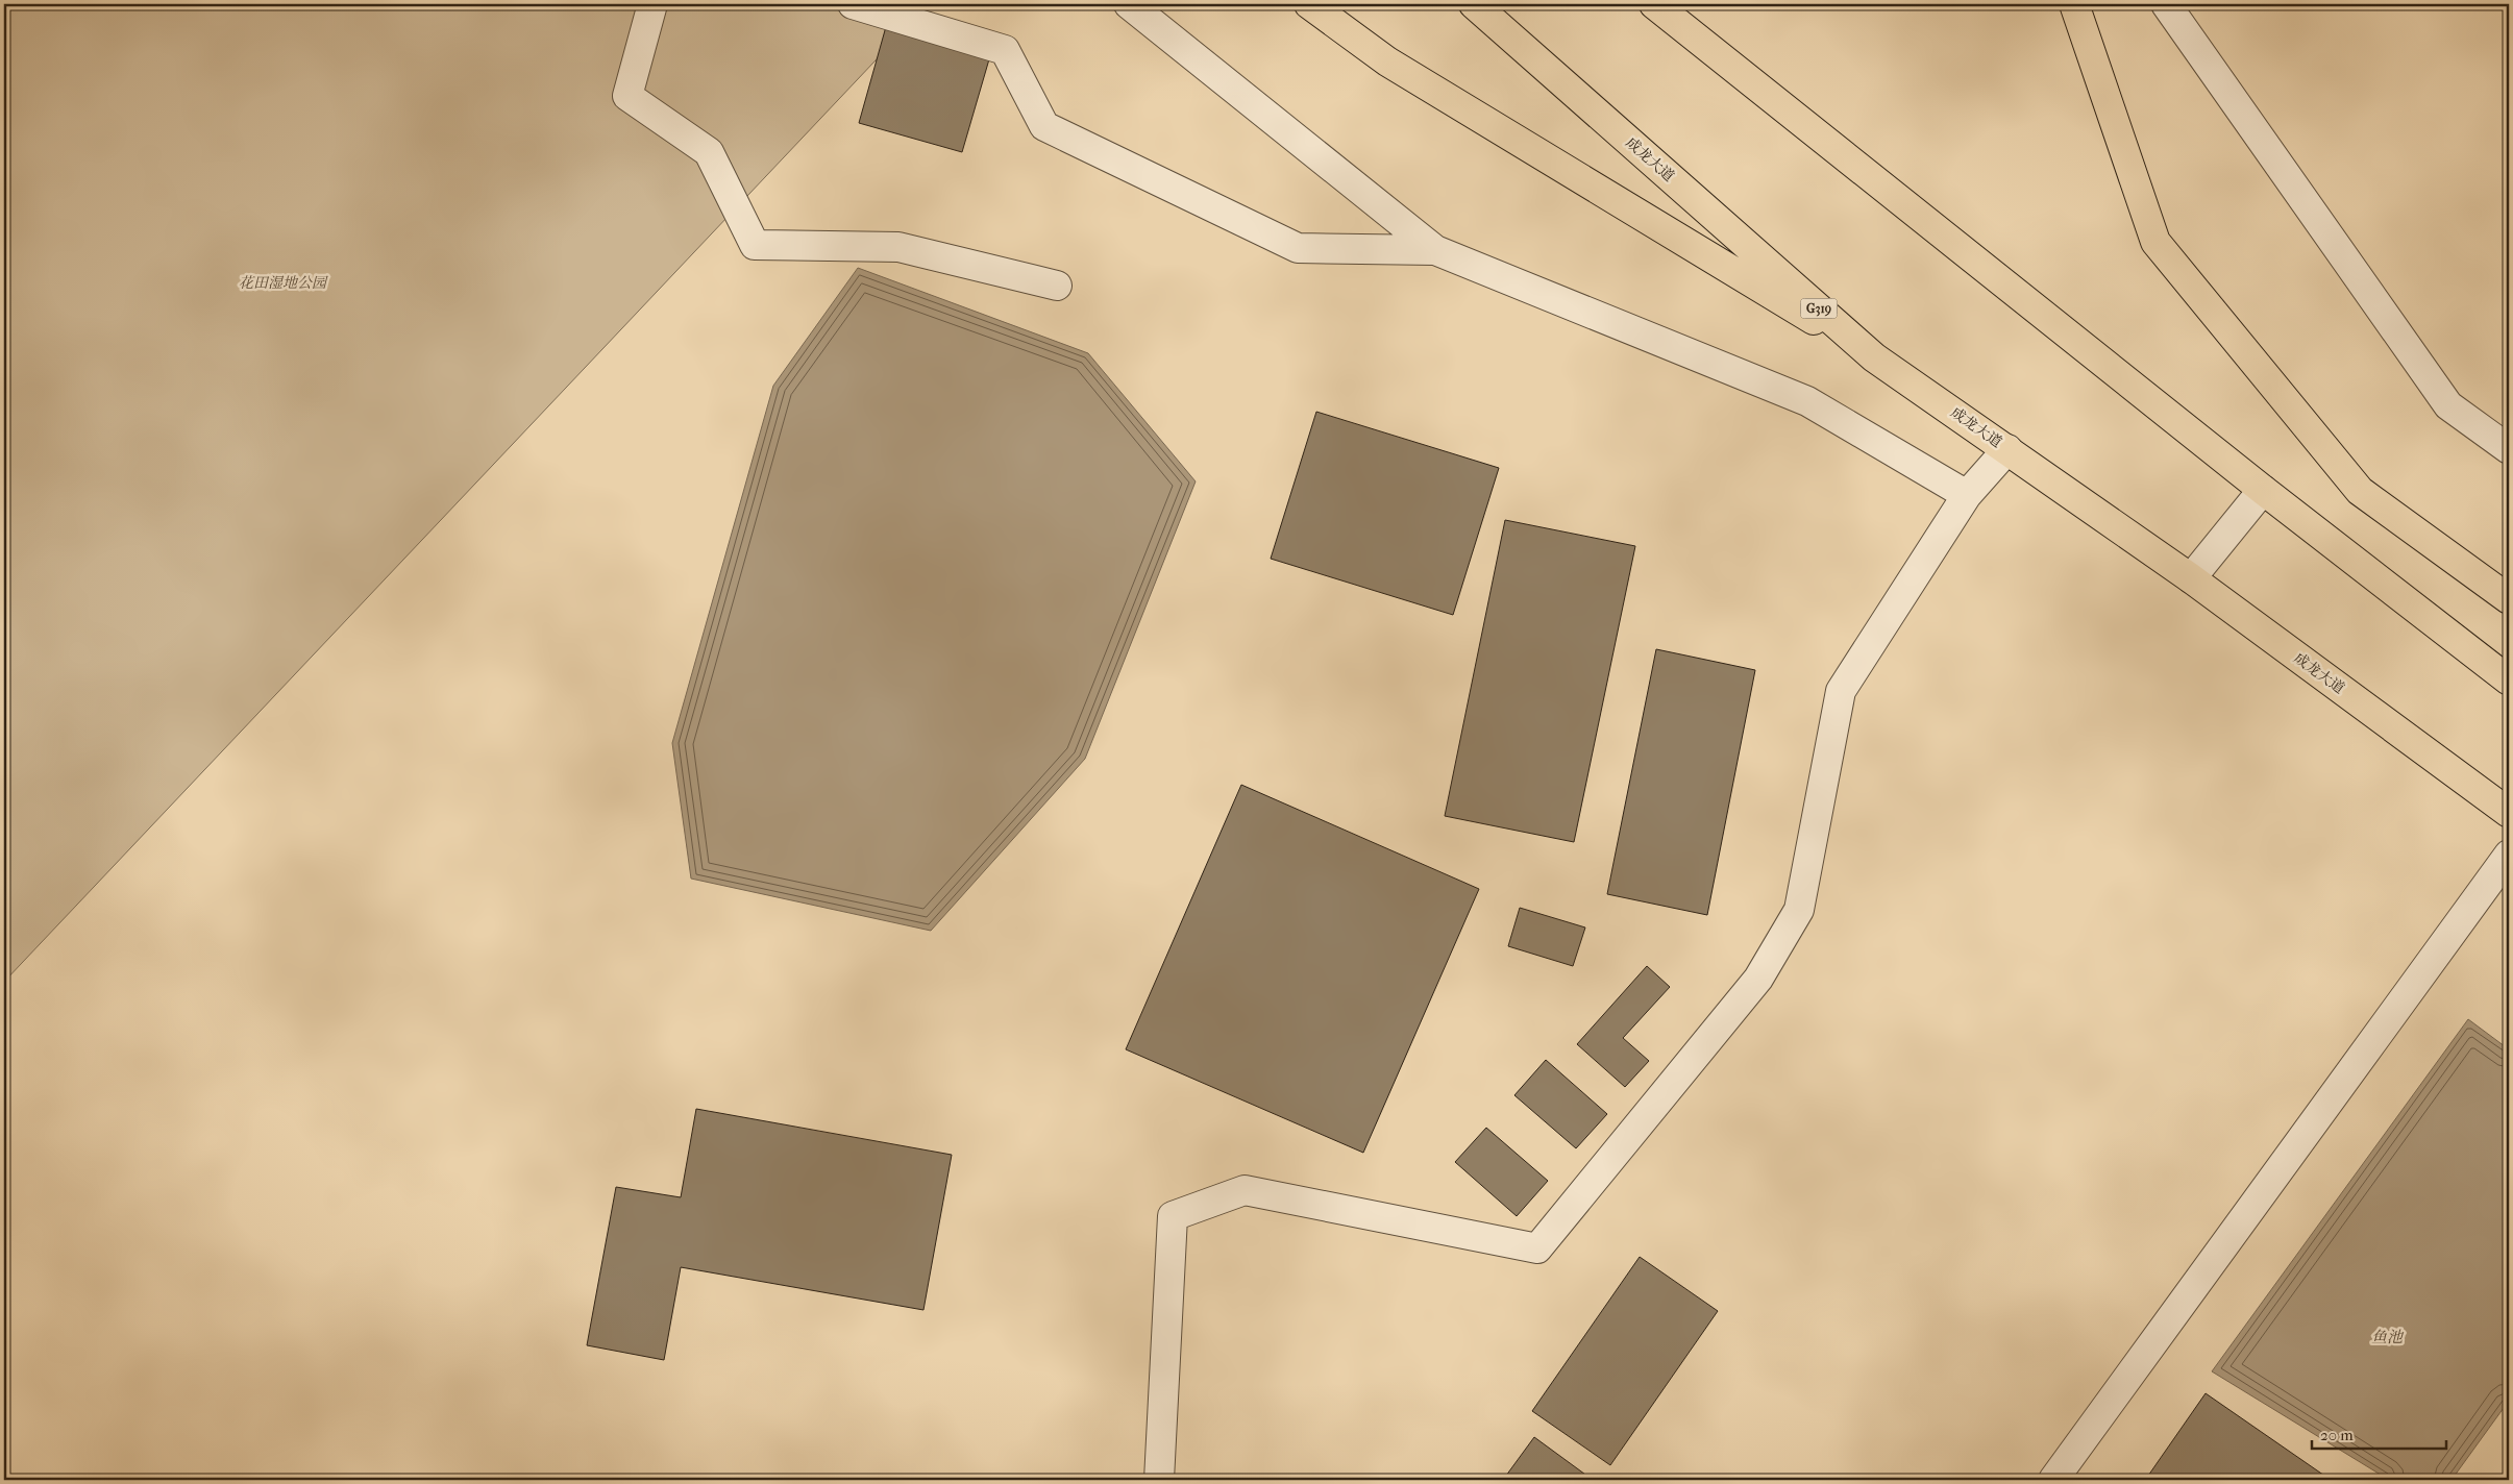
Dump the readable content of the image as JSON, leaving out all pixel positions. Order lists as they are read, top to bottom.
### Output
{
  "streets": {
    "highway": ["成龙大道", "G319"]
  },
  "water": ["鱼池"],
  "parks": ["花田湿地公园"],
  "scale_bar": "20 m"
}
